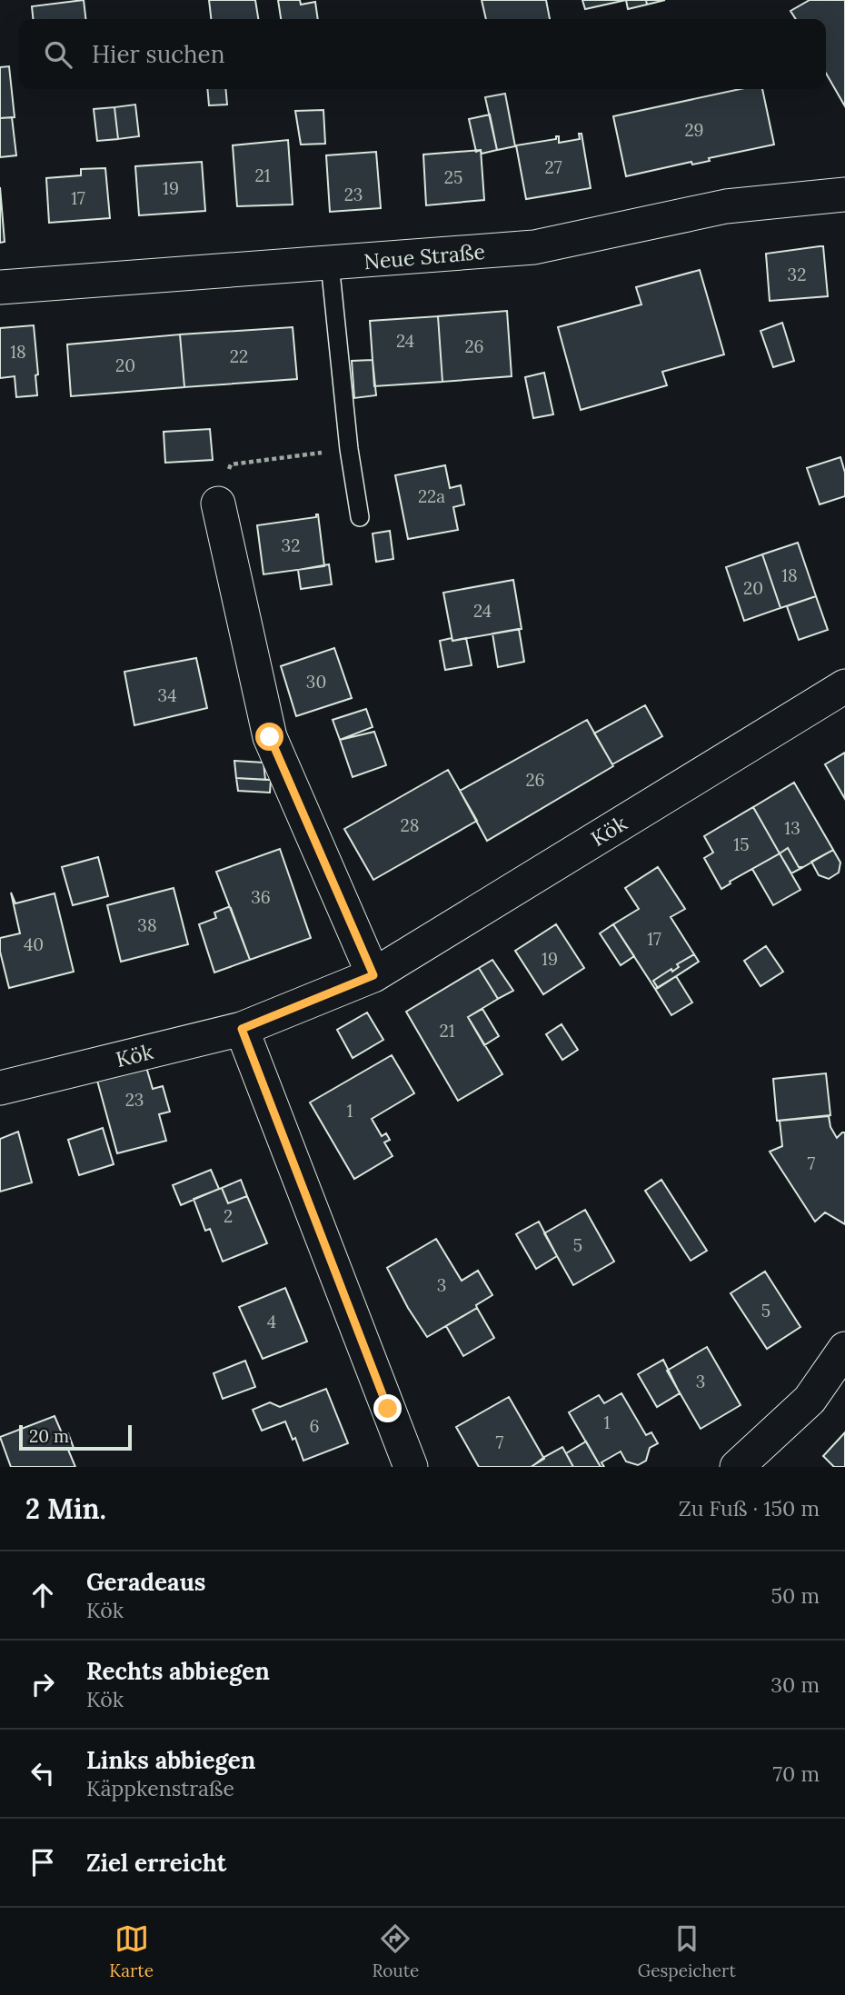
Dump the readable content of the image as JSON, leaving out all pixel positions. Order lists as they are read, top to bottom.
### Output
{
  "streets": {
    "street": ["Neue Straße", "Kök"]
  },
  "house_numbers": [
    "29",
    "27",
    "21",
    "25",
    "19",
    "23",
    "17",
    "32",
    "24",
    "26",
    "18",
    "22",
    "20",
    "22a",
    "32",
    "18",
    "20",
    "24",
    "30",
    "34",
    "26",
    "28",
    "13",
    "15",
    "36",
    "38",
    "17",
    "40",
    "19",
    "21",
    "23",
    "1",
    "7",
    "2",
    "5",
    "3",
    "5",
    "4",
    "3",
    "1",
    "6",
    "7"
  ],
  "scale_bar": "20 m",
  "page": {
    "search": "Hier suchen",
    "scale": "20 m",
    "heading": ["2 Min.", "Zu Fuß · 150 m"],
    "list": [
      ["Geradeaus", "Kök", "50 m"],
      ["Rechts abbiegen", "Kök", "30 m"],
      ["Links abbiegen", "Käppkenstraße", "70 m"],
      "Ziel erreicht"
    ],
    "nav": ["Karte", "Route", "Gespeichert"]
  }
}
